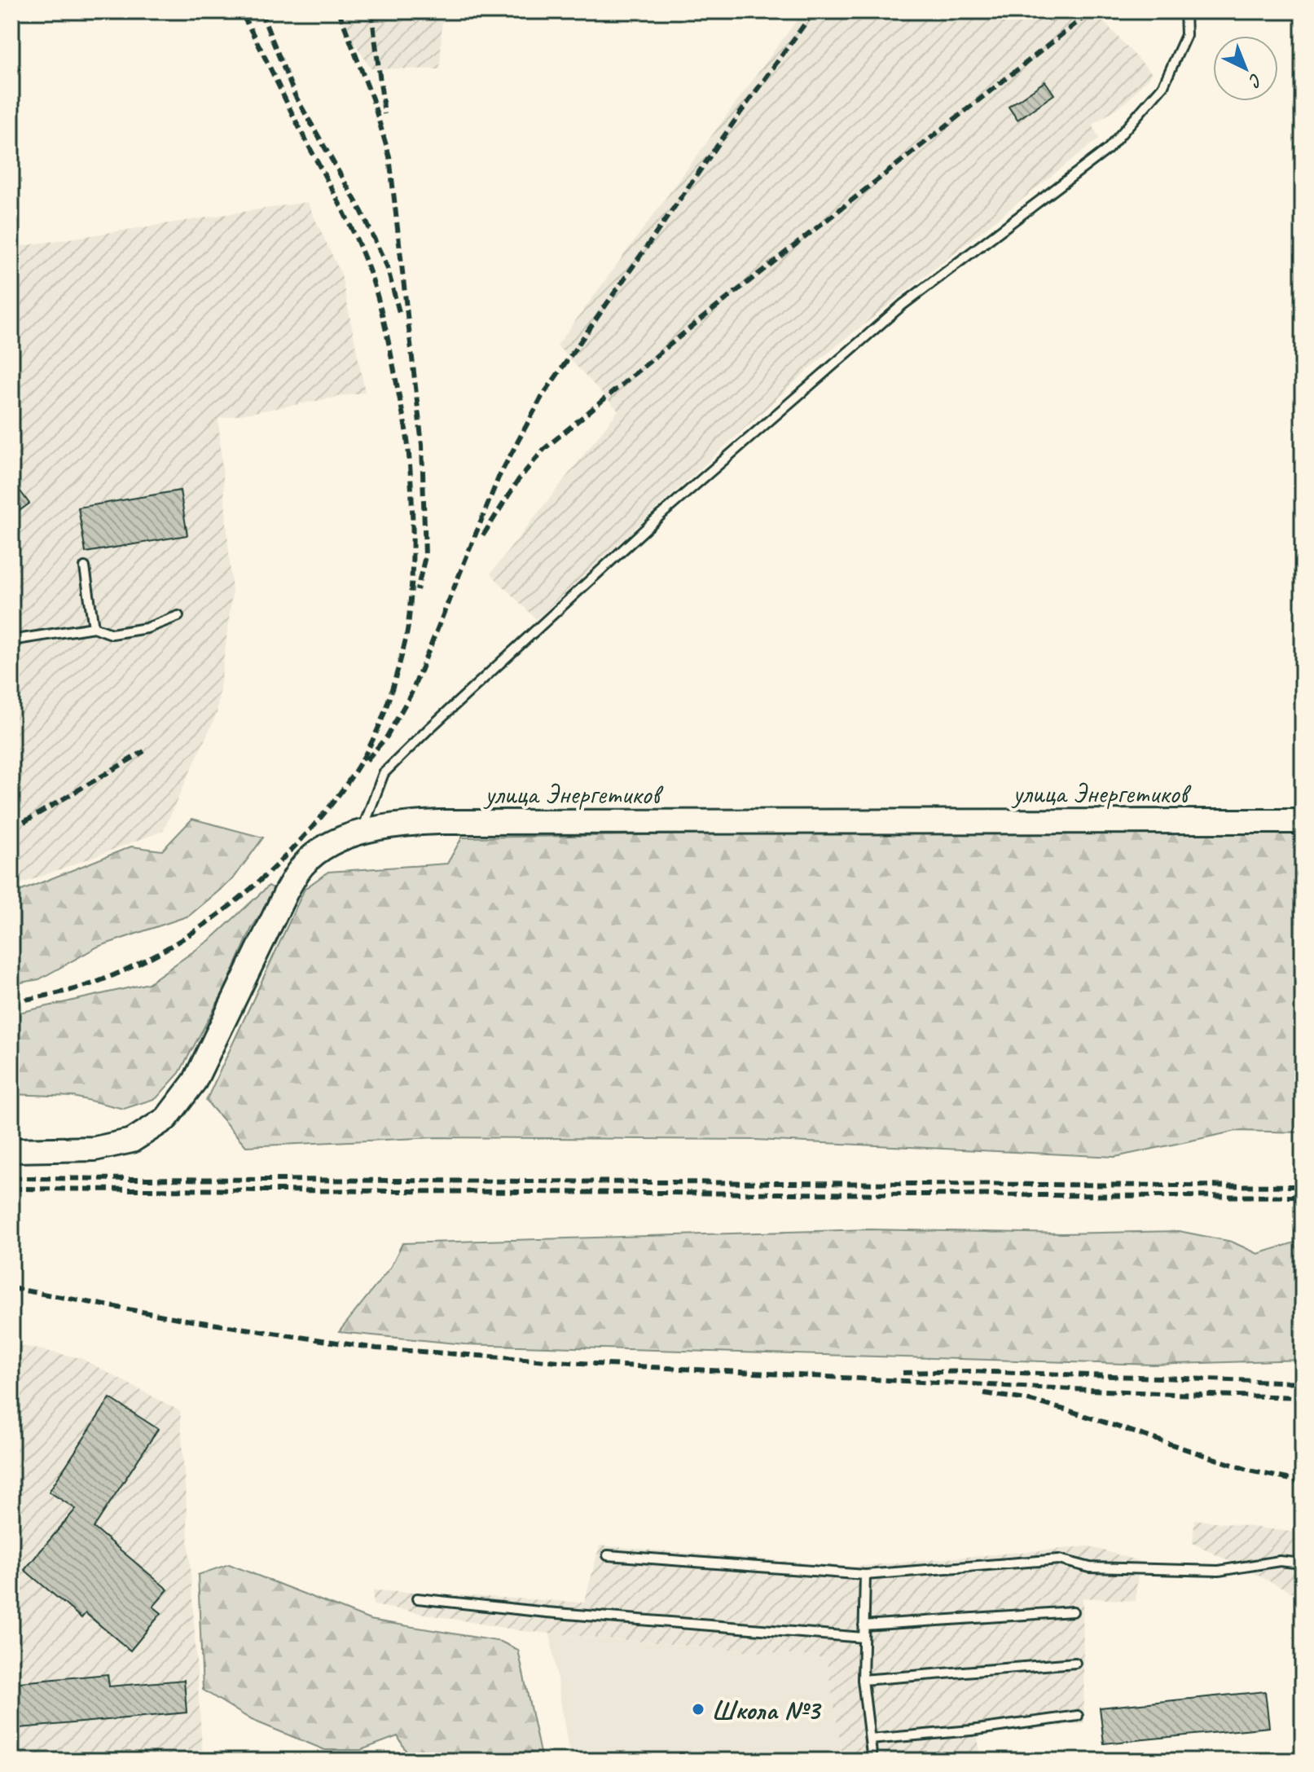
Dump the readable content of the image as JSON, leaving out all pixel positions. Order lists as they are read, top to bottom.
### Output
{
  "streets": {
    "street": ["улица Энергетиков"]
  },
  "places": ["Школа №3"],
  "north": "bottom right"
}
